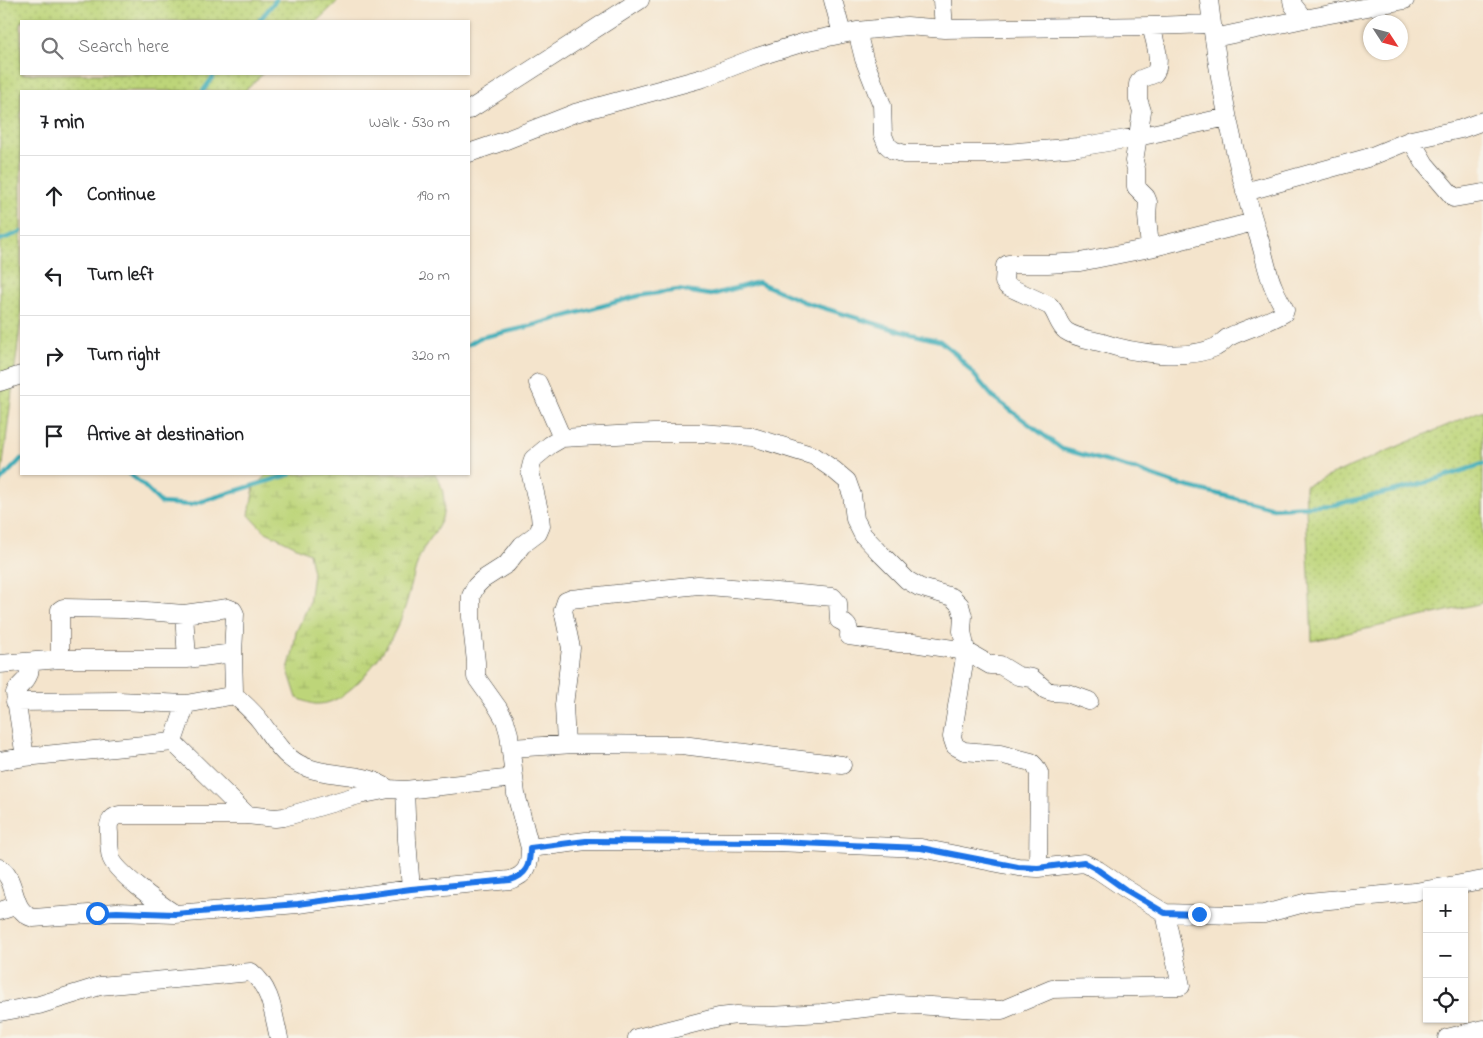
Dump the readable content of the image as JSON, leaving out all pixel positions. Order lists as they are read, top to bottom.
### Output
{
  "north": "bottom right",
  "page": {
    "search": "Search here",
    "heading": ["7 min", "Walk · 530 m"],
    "list": [
      ["Continue", "190 m"],
      ["Turn left", "20 m"],
      ["Turn right", "320 m"],
      "Arrive at destination"
    ],
    "map_buttons": ["+", "−"]
  }
}
